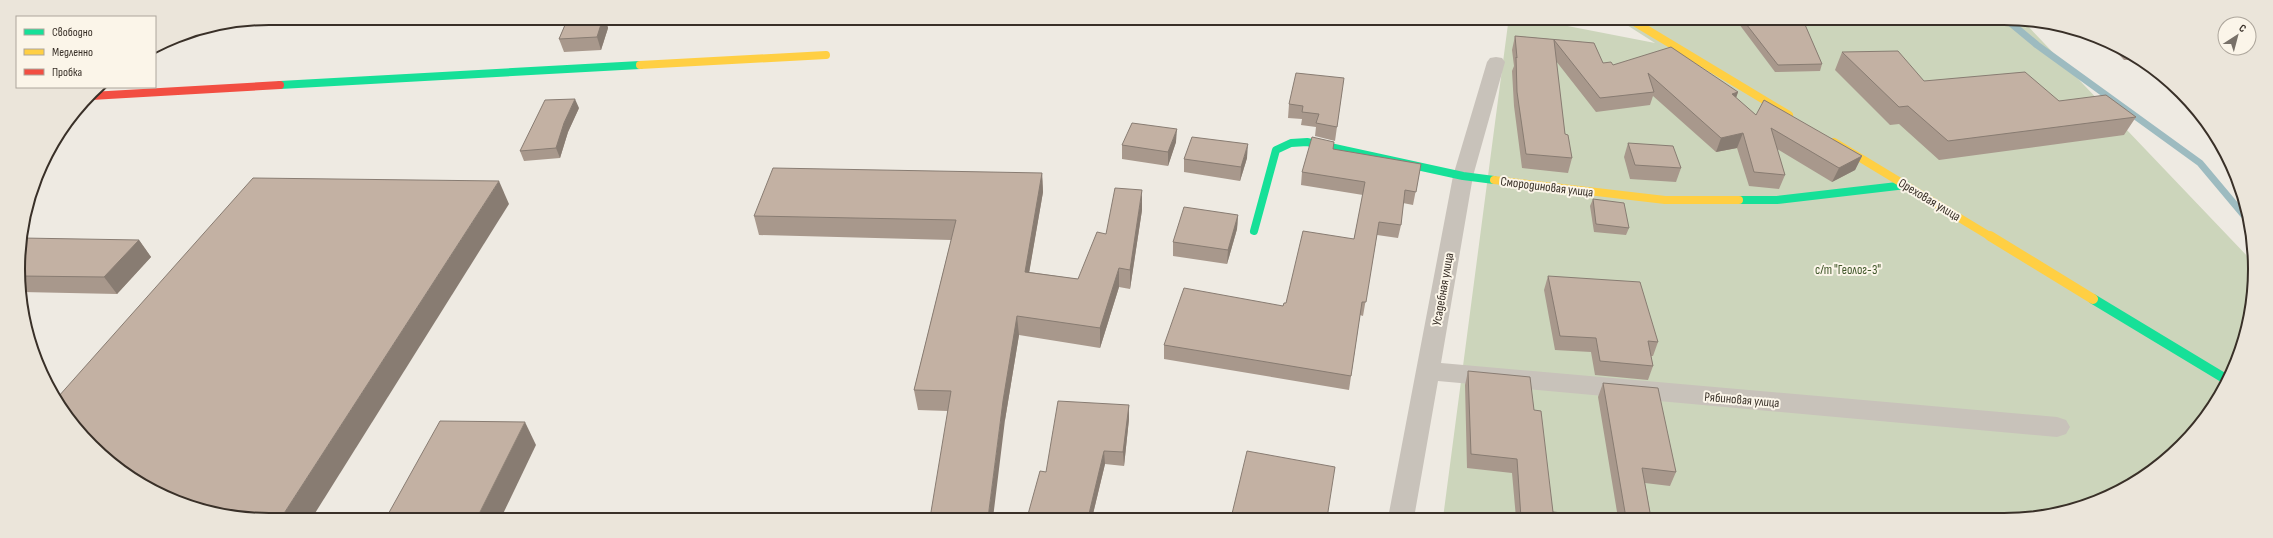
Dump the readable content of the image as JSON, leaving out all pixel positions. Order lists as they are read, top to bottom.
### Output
{
  "streets": {
    "street": [
      "Смородиновая улица",
      "Ореховая улица",
      "Усадебная улица",
      "Рябиновая улица"
    ]
  },
  "crossings": [
    ["Смородиновая улица", "Ореховая улица"],
    ["Смородиновая улица", "Усадебная улица"],
    ["Усадебная улица", "Рябиновая улица"]
  ],
  "parks": ["с/т \"Геолог-3\""],
  "legend": ["Свободно", "Медленно", "Пробка"],
  "north": "top right"
}
